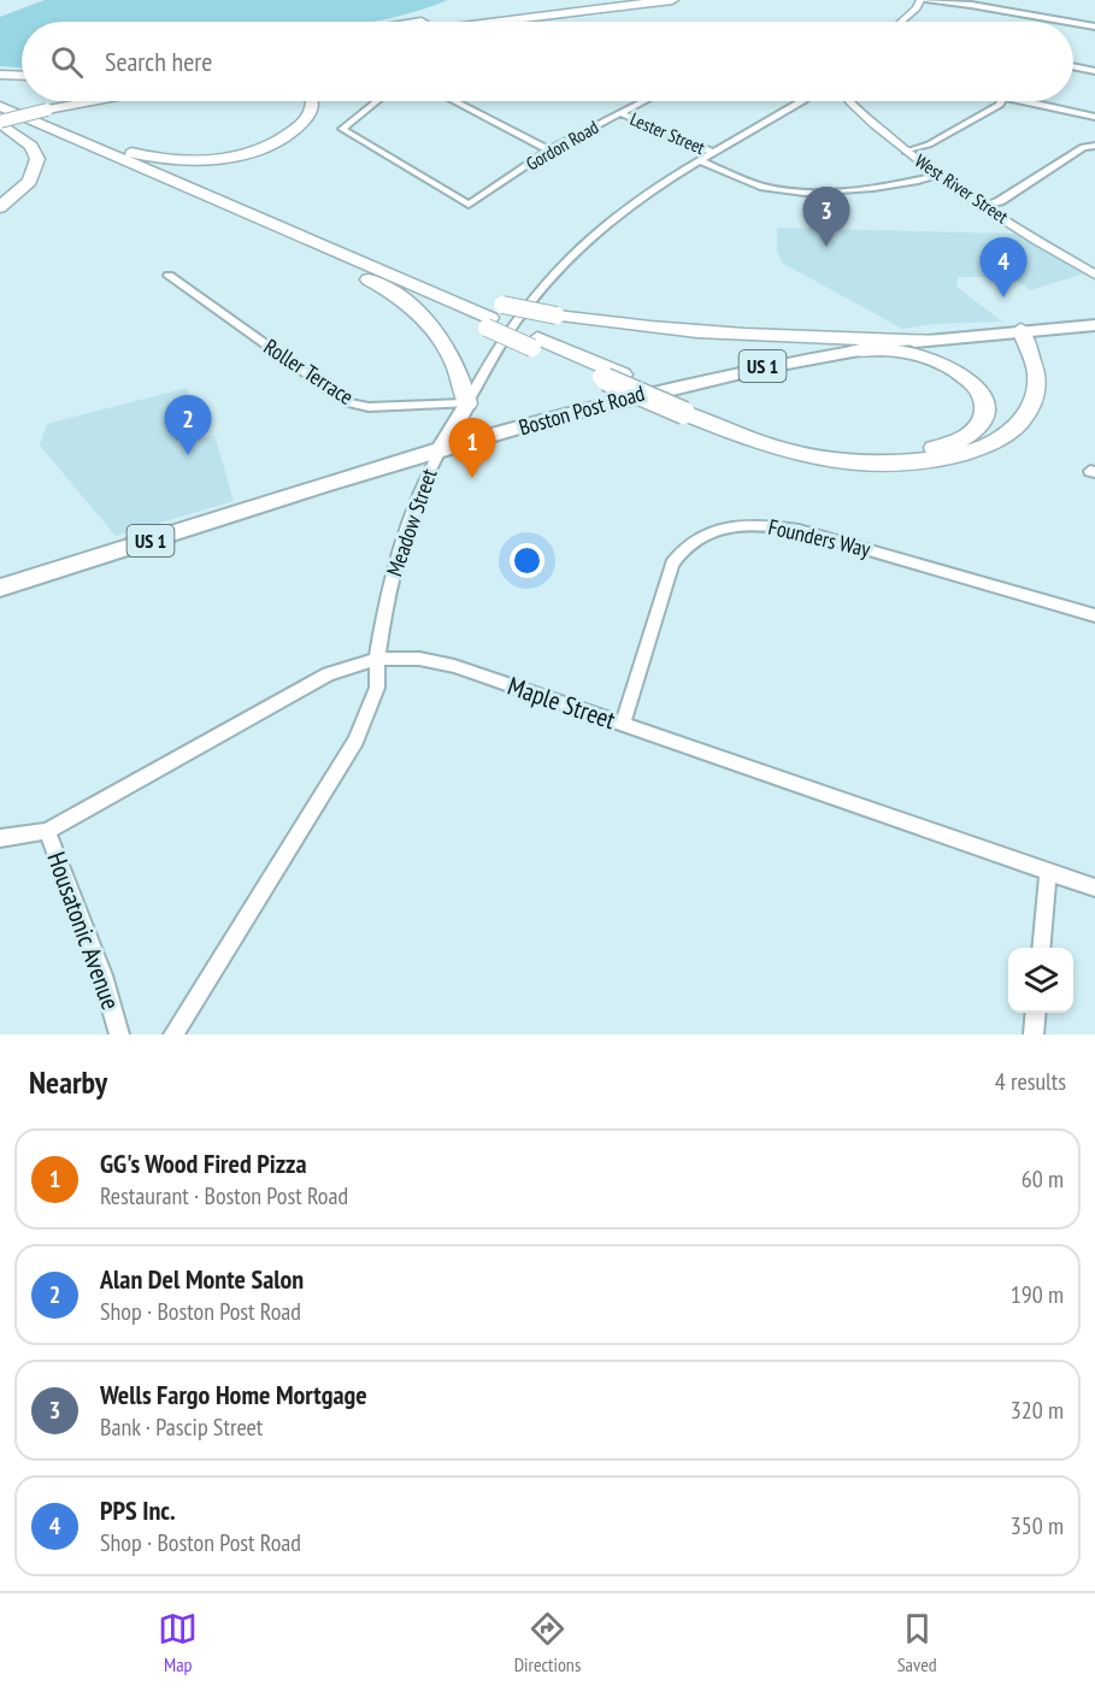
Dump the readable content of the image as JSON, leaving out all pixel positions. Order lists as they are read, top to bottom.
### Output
{
  "streets": {
    "main road": ["US 1", "Boston Post Road", "Meadow Street"],
    "street": [
      "Lester Street",
      "Gordon Road",
      "West River Street",
      "Roller Terrace",
      "Founders Way",
      "Maple Street",
      "Housatonic Avenue"
    ]
  },
  "crossings": [
    ["Lester Street", "Gordon Road"],
    ["Lester Street", "Meadow Street"],
    ["Roller Terrace", "Meadow Street"],
    ["Boston Post Road", "Meadow Street"],
    ["Meadow Street", "Maple Street"],
    ["Founders Way", "Maple Street"],
    ["Maple Street", "Housatonic Avenue"]
  ],
  "page": {
    "search": "Search here",
    "pins": [
      "3",
      "4",
      "2",
      "1"
    ],
    "heading": ["Nearby", "4 results"],
    "list": [
      {
        "mark": "1",
        "name": "GG's Wood Fired Pizza",
        "note": "Restaurant · Boston Post Road",
        "value": "60 m"
      },
      {
        "mark": "2",
        "name": "Alan Del Monte Salon",
        "note": "Shop · Boston Post Road",
        "value": "190 m"
      },
      {
        "mark": "3",
        "name": "Wells Fargo Home Mortgage",
        "note": "Bank · Pascip Street",
        "value": "320 m"
      },
      {
        "mark": "4",
        "name": "PPS Inc.",
        "note": "Shop · Boston Post Road",
        "value": "350 m"
      }
    ],
    "nav": ["Map", "Directions", "Saved"]
  }
}
